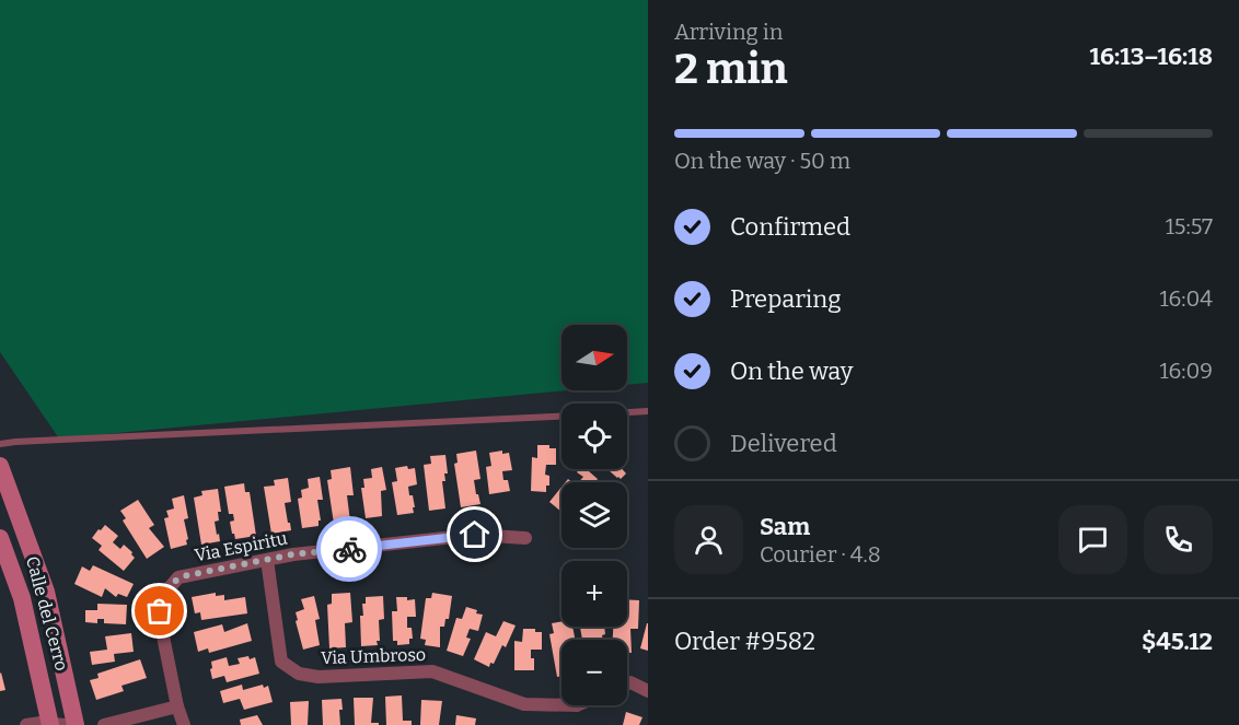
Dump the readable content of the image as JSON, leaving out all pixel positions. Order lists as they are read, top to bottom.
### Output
{
  "streets": {
    "main road": ["Calle del Cerro"],
    "street": ["Via Espiritu", "Via Umbroso"]
  },
  "crossings": [
    ["Via Espiritu", "Via Umbroso"]
  ],
  "north": "right",
  "page": {
    "heading": ["2 min", "Arriving in", "16:13–16:18"],
    "panel": [
      "Sam",
      "Courier · 4.8",
      "Order #9582",
      "$45.12"
    ],
    "bar": "On the way · 50 m",
    "list": [
      ["Confirmed", "15:57"],
      ["Preparing", "16:04"],
      ["On the way", "16:09"],
      "Delivered"
    ],
    "map_buttons": ["+", "−"]
  }
}
